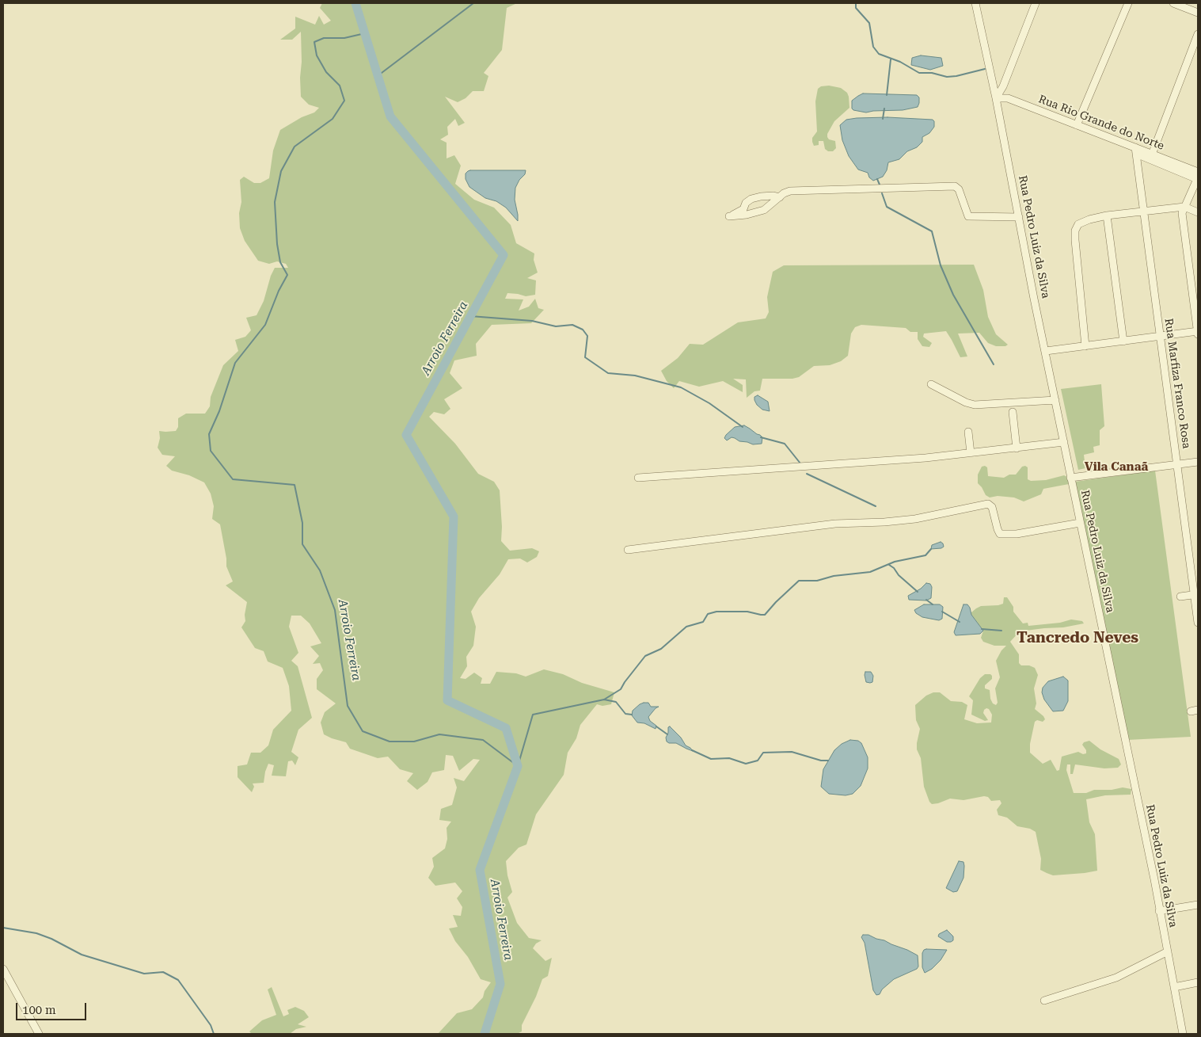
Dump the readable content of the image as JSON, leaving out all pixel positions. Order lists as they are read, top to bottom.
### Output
{
  "streets": {
    "street": ["Rua Rio Grande do Norte", "Rua Pedro Luiz da Silva", "Rua Marfiza Franco Rosa"]
  },
  "crossings": [
    ["Rua Rio Grande do Norte", "Rua Pedro Luiz da Silva"],
    ["Rua Rio Grande do Norte", "Rua Marfiza Franco Rosa"]
  ],
  "districts": ["Vila Canaã", "Tancredo Neves"],
  "water": ["Arroio Ferreira"],
  "scale_bar": "100 m"
}
